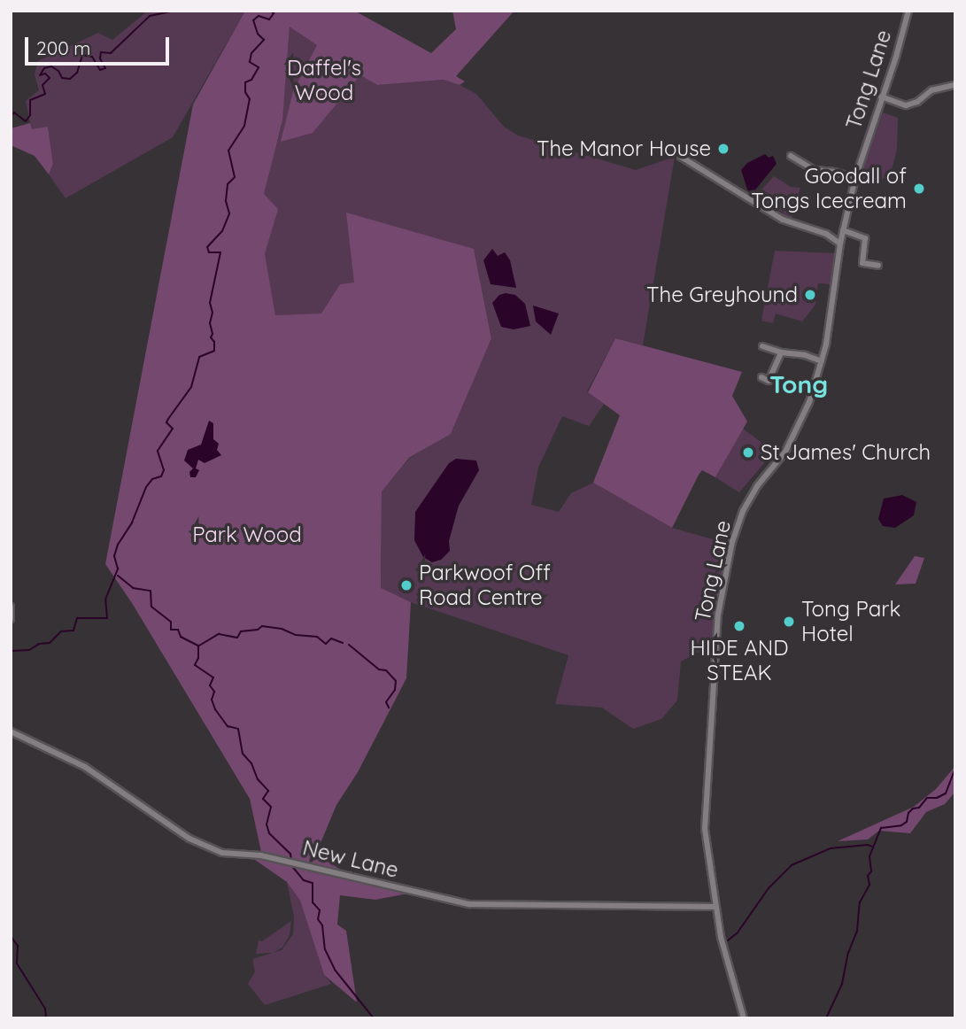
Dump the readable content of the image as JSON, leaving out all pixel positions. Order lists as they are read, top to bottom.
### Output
{
  "streets": {
    "street": ["Tong Lane", "New Lane"]
  },
  "crossings": [
    ["Tong Lane", "New Lane"]
  ],
  "districts": ["Tong"],
  "parks": ["Daffel's Wood", "Park Wood"],
  "places": [
    "The Manor House",
    "Goodall of Tongs Icecream",
    "The Greyhound",
    "St James' Church",
    "Parkwoof Off Road Centre",
    "Tong Park Hotel",
    "HIDE AND STEAK"
  ],
  "scale_bar": "200 m"
}
